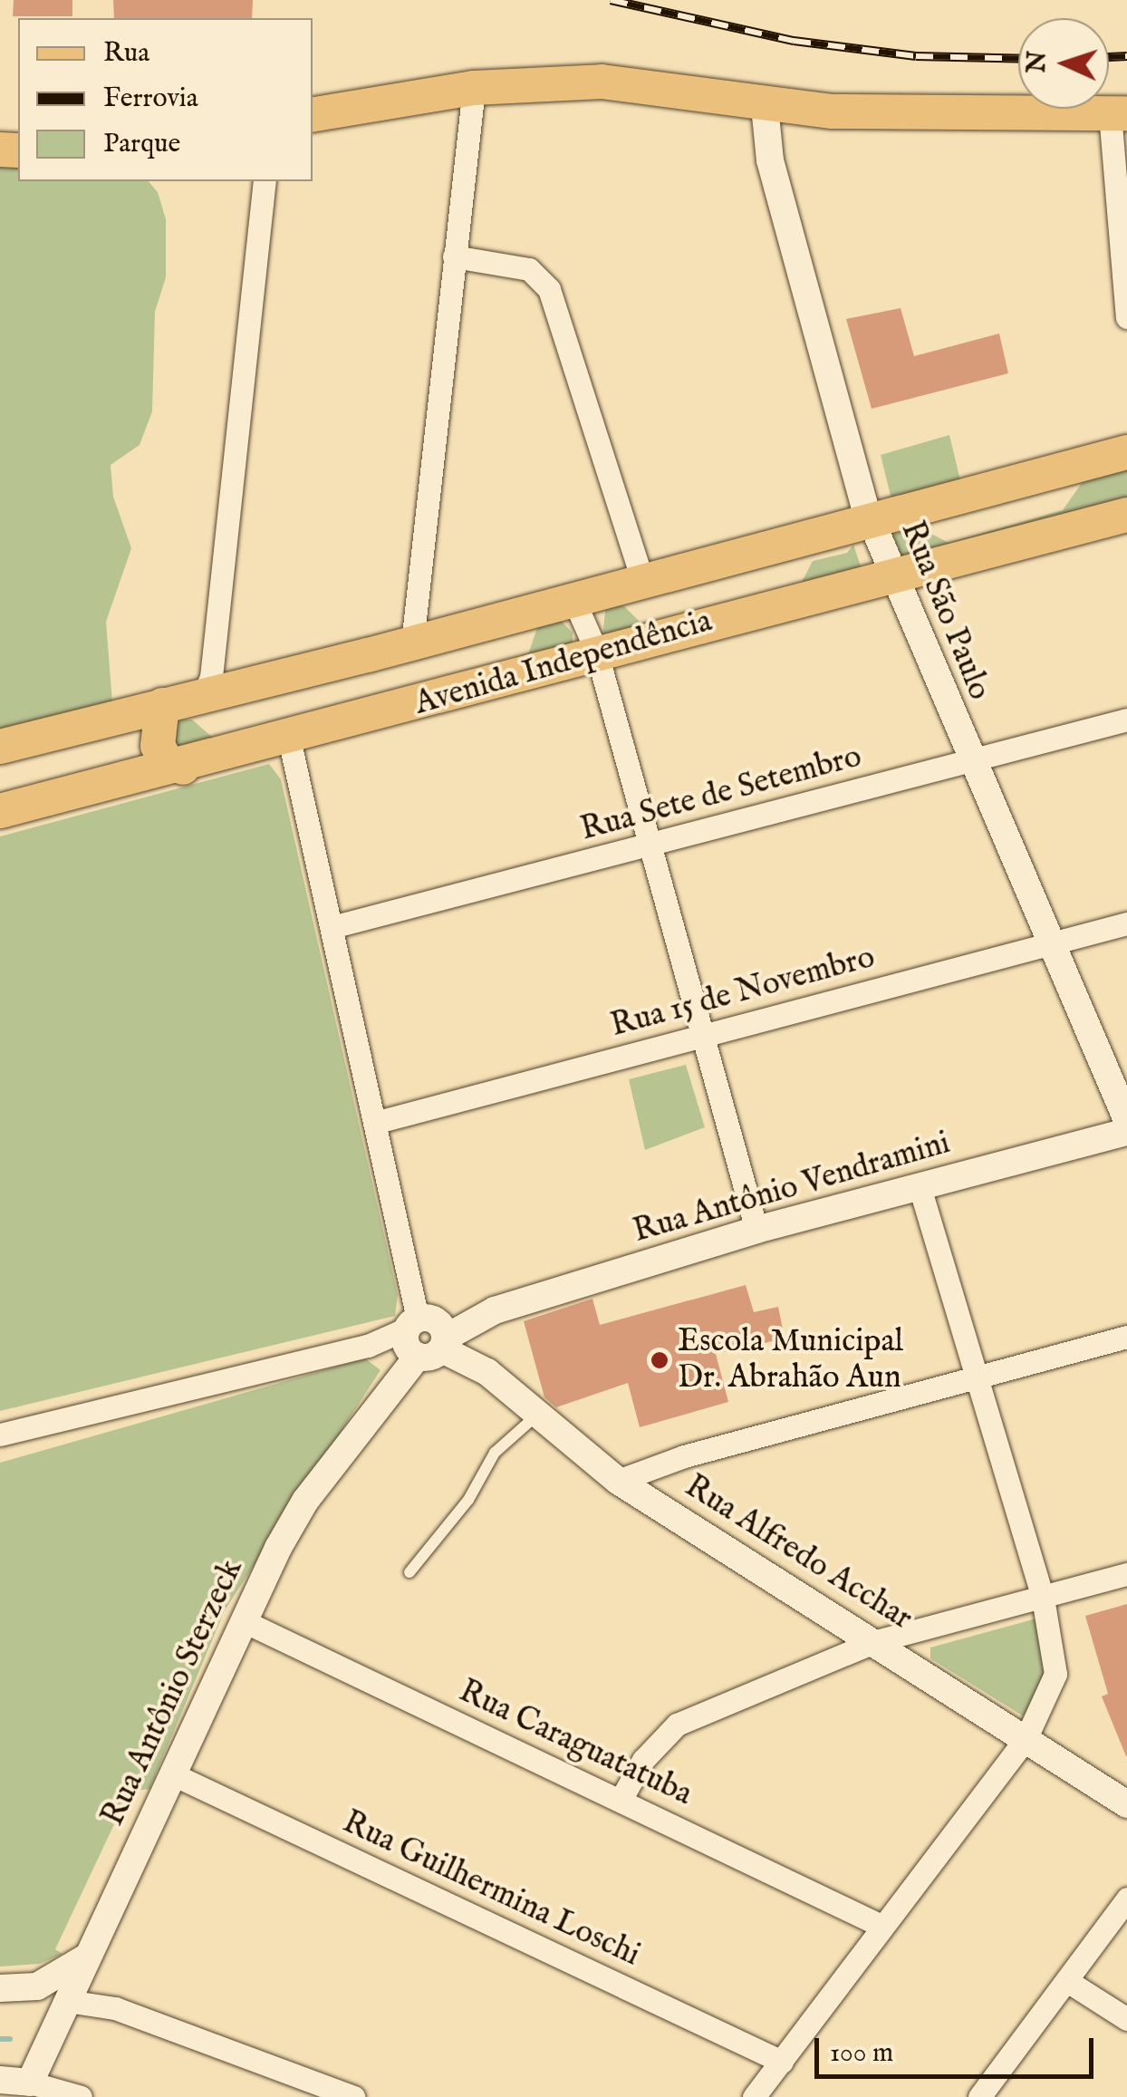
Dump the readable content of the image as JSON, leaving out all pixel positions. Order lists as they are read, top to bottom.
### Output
{
  "streets": {
    "main road": ["Avenida Independência"],
    "street": [
      "Rua São Paulo",
      "Rua Sete de Setembro",
      "Rua 15 de Novembro",
      "Rua Antônio Vendramini",
      "Rua Alfredo Acchar",
      "Rua Antônio Sterzeck",
      "Rua Caraguatatuba",
      "Rua Guilhermina Loschi"
    ]
  },
  "crossings": [
    ["Rua São Paulo", "Avenida Independência"],
    ["Rua São Paulo", "Rua Sete de Setembro"],
    ["Rua São Paulo", "Rua 15 de Novembro"],
    ["Rua Antônio Vendramini", "Rua Alfredo Acchar"],
    ["Rua Antônio Vendramini", "Rua Antônio Sterzeck"],
    ["Rua Alfredo Acchar", "Rua Antônio Sterzeck"],
    ["Rua Antônio Sterzeck", "Rua Caraguatatuba"],
    ["Rua Antônio Sterzeck", "Rua Guilhermina Loschi"]
  ],
  "places": ["Escola Municipal Dr. Abrahão Aun"],
  "legend": ["Rua", "Ferrovia", "Parque"],
  "scale_bar": "100 m",
  "north": "left"
}
